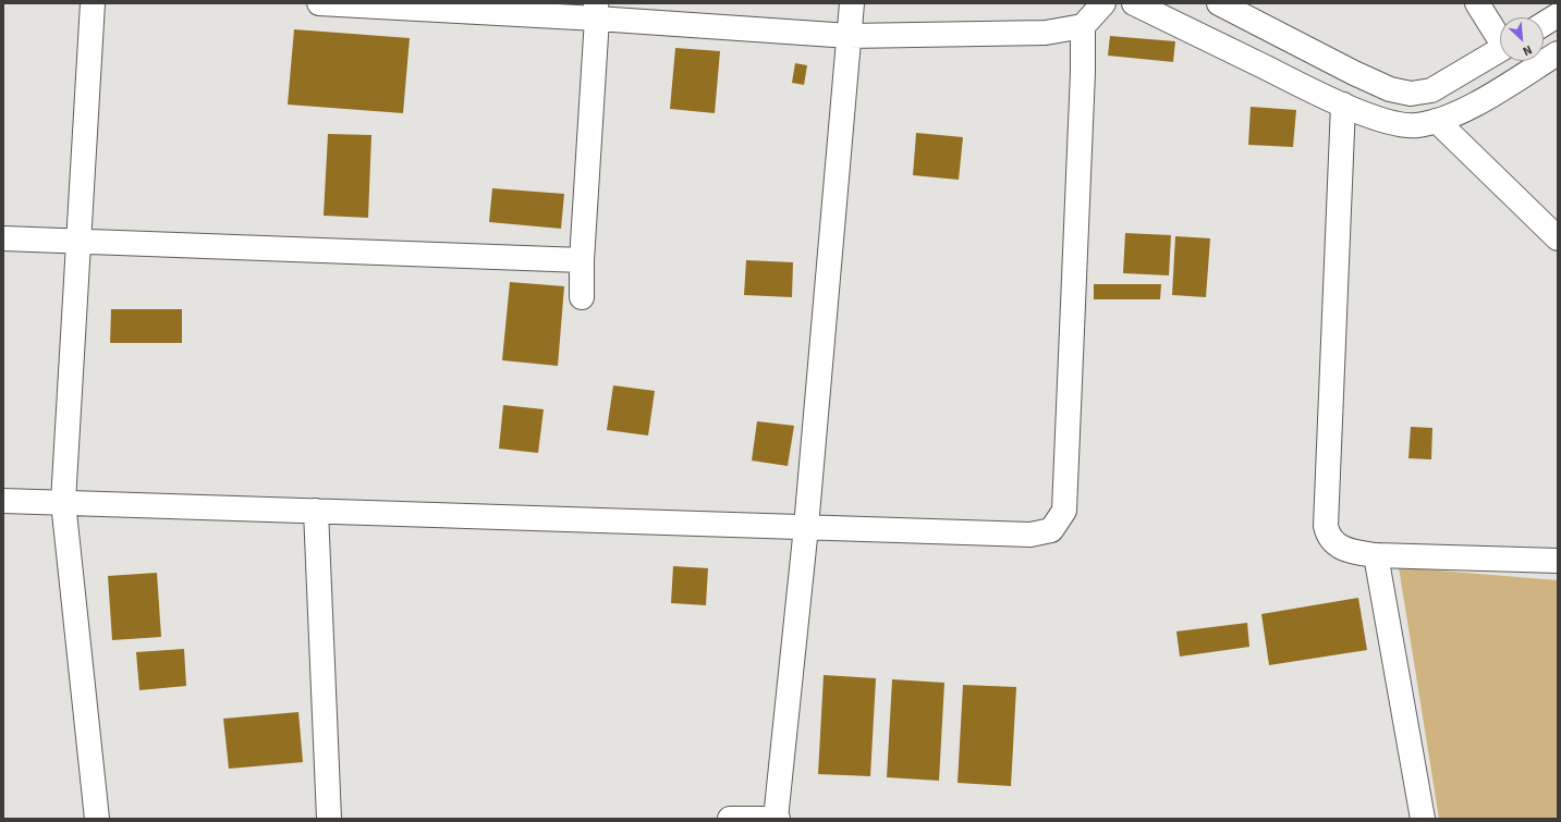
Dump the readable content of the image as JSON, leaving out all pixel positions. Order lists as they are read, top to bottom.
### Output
{
  "north": "bottom right"
}
